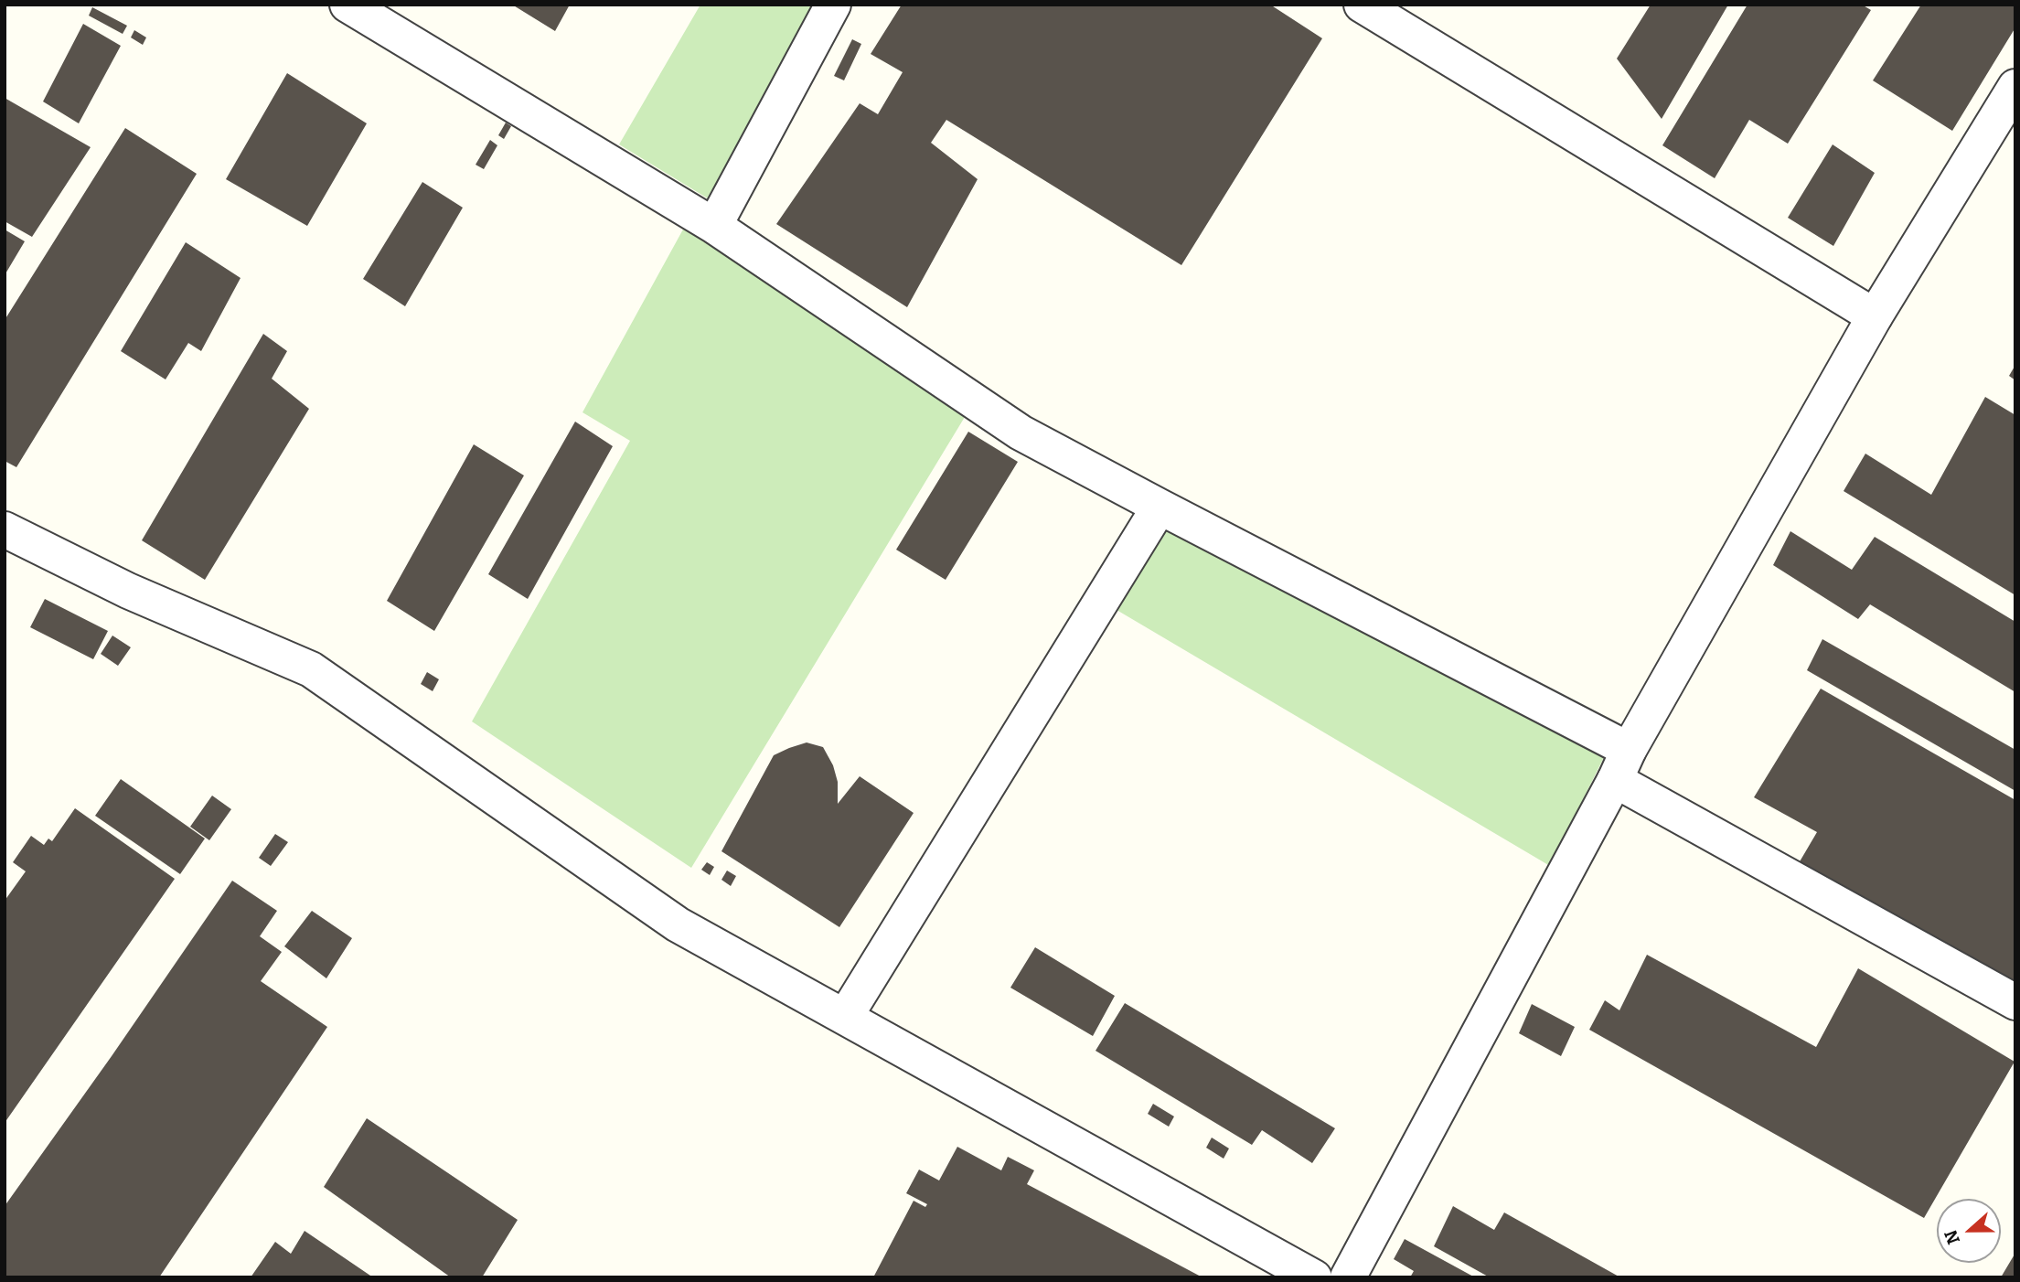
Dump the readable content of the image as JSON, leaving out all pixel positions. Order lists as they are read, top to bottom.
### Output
{
  "north": "left"
}
